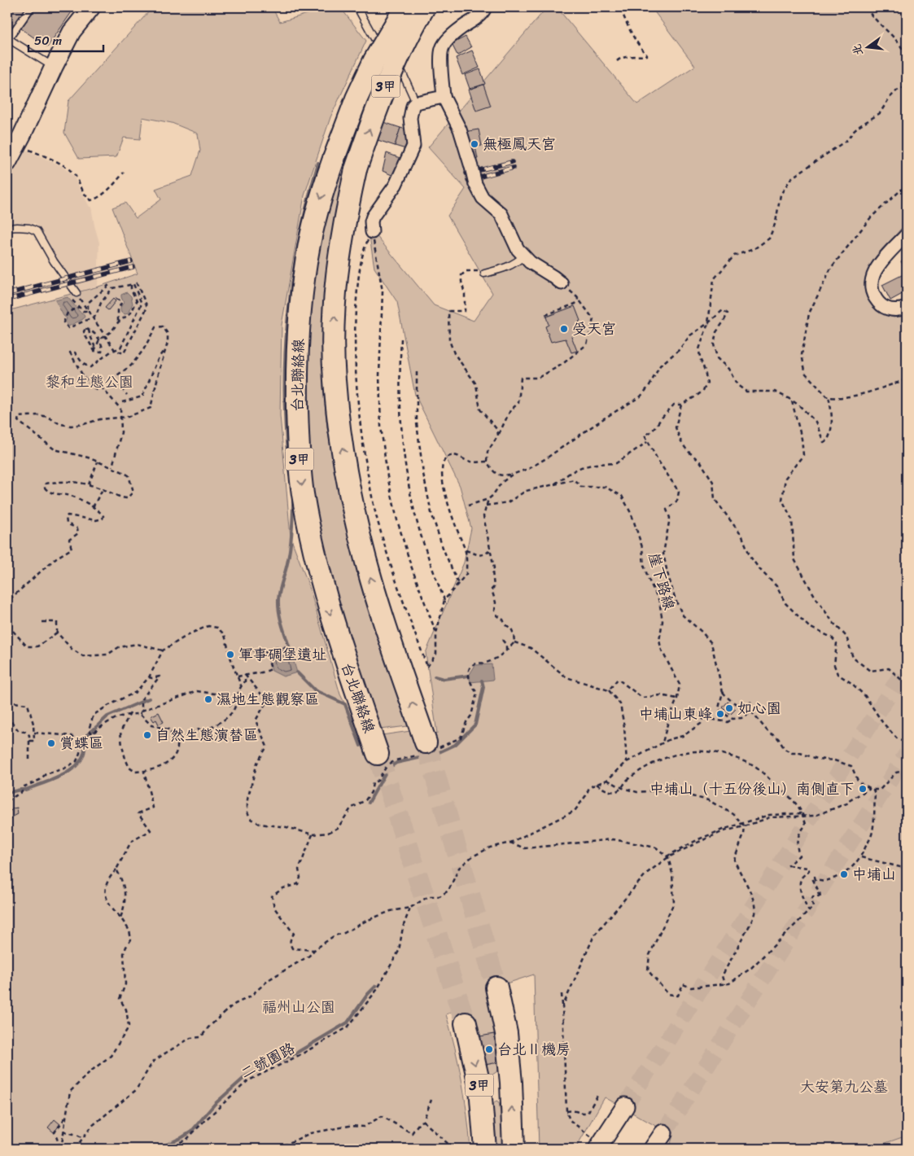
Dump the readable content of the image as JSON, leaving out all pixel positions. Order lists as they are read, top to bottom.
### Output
{
  "streets": {
    "highway": ["3甲", "台北聯絡線"],
    "path": ["崖下路線", "二號園路"]
  },
  "parks": ["黎和生態公園", "福州山公園", "大安第九公墓"],
  "places": [
    "無極鳳天宮",
    "受天宮",
    "軍事碉堡遺址",
    "濕地生態觀察區",
    "如心園",
    "中埔山東峰",
    "自然生態演替區",
    "賞蝶區",
    "中埔山（十五份後山）南側直下",
    "中埔山",
    "台北Ⅱ機房"
  ],
  "scale_bar": "50 m",
  "north": "left"
}
